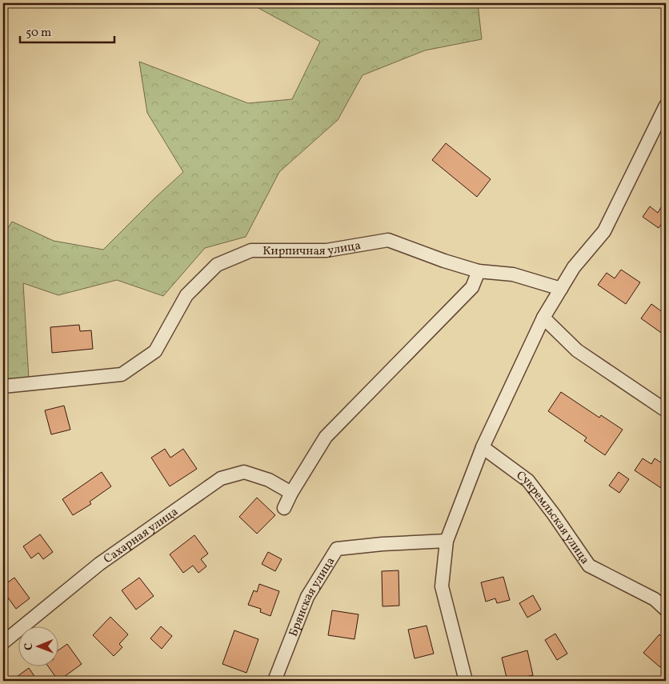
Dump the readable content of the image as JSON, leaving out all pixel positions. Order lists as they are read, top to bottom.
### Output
{
  "streets": {
    "street": [
      "Кирпичная улица",
      "Сукремльская улица",
      "Сахарная улица",
      "Брянская улица"
    ]
  },
  "scale_bar": "50 m",
  "north": "left"
}
